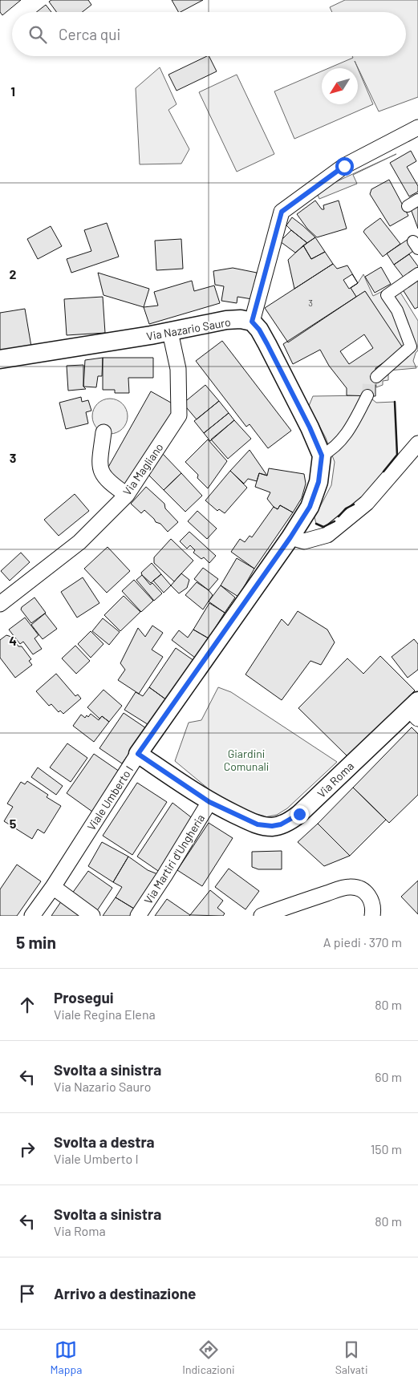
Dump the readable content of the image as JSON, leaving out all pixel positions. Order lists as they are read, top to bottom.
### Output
{
  "streets": {
    "street": [
      "Via Nazario Sauro",
      "Via Magliano",
      "Via Roma",
      "Viale Umberto I",
      "Via Martiri d'Ungheria"
    ]
  },
  "crossings": [
    ["Via Nazario Sauro", "Via Magliano"],
    ["Via Roma", "Viale Umberto I"],
    ["Via Roma", "Via Martiri d'Ungheria"]
  ],
  "parks": ["Giardini Comunali"],
  "house_numbers": ["3"],
  "north": "bottom left",
  "page": {
    "search": "Cerca qui",
    "heading": ["5 min", "A piedi · 370 m"],
    "list": [
      ["Prosegui", "Viale Regina Elena", "80 m"],
      ["Svolta a sinistra", "Via Nazario Sauro", "60 m"],
      ["Svolta a destra", "Viale Umberto I", "150 m"],
      ["Svolta a sinistra", "Via Roma", "80 m"],
      "Arrivo a destinazione"
    ],
    "nav": ["Mappa", "Indicazioni", "Salvati"]
  },
  "grid": {
    "rows": [
      "1",
      "2",
      "3",
      "4",
      "5"
    ]
  }
}
